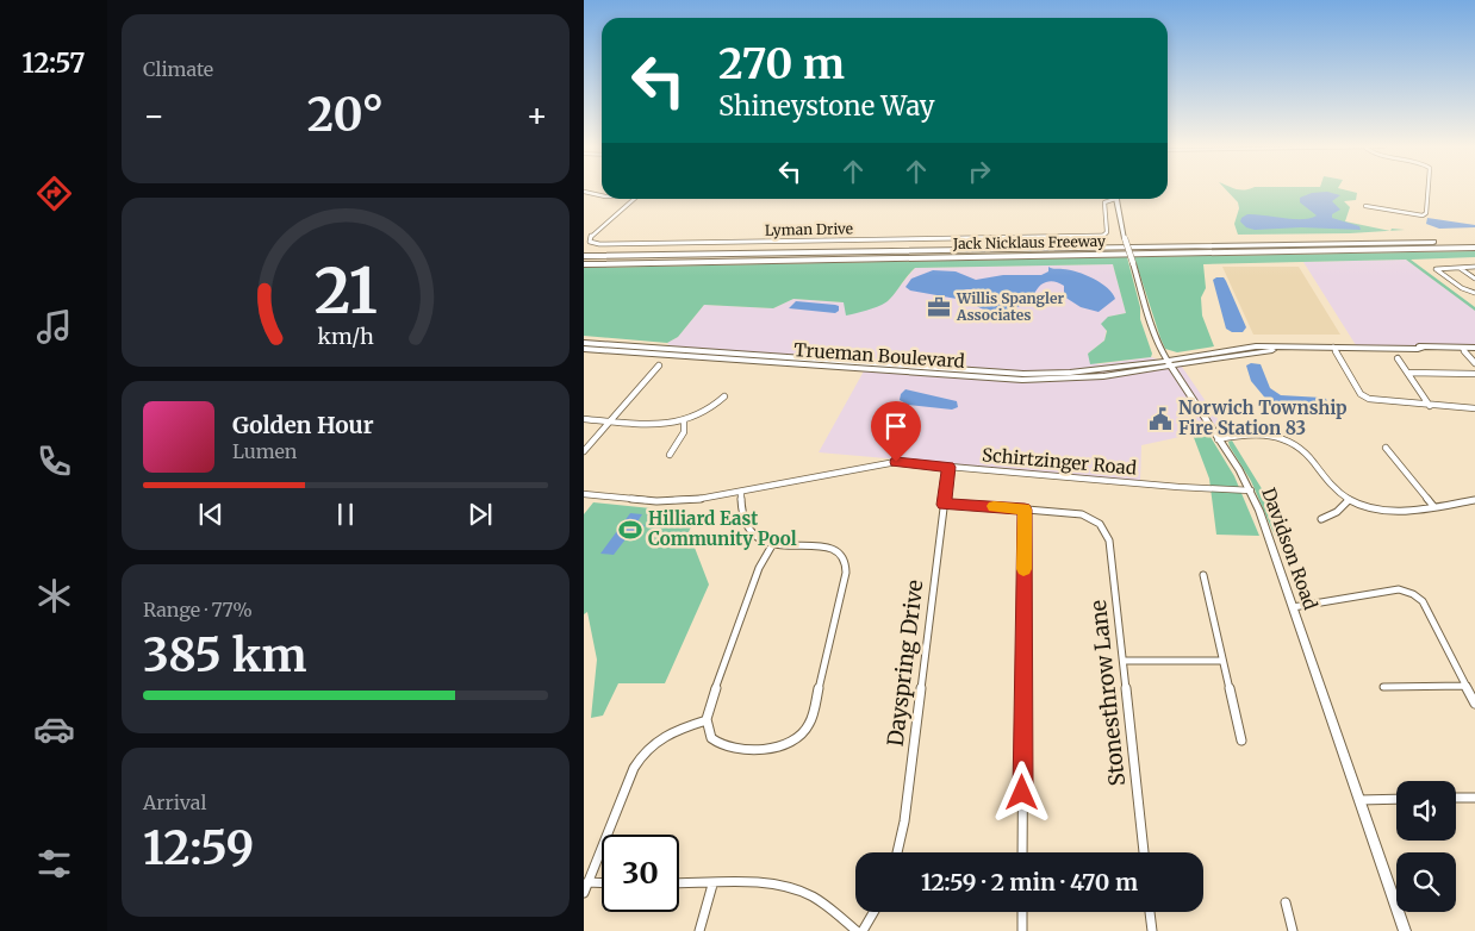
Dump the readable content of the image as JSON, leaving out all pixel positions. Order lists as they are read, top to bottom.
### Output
{
  "streets": {
    "highway": ["Jack Nicklaus Freeway"],
    "main road": ["Trueman Boulevard", "Davidson Road"],
    "street": [
      "Lyman Drive",
      "Schirtzinger Road",
      "Dayspring Drive",
      "Stonesthrow Lane"
    ]
  },
  "crossings": [
    ["Trueman Boulevard", "Davidson Road"],
    ["Schirtzinger Road", "Davidson Road"],
    ["Schirtzinger Road", "Dayspring Drive"]
  ],
  "places": {
    "office": ["Willis Spangler Associates"],
    "public building": ["Norwich Township Fire Station 83"],
    "sports": ["Hilliard East Community Pool"]
  },
  "page": {
    "tabs": "12:57",
    "tile": [
      "Climate",
      ["Range · 77%", "385 km"],
      ["Arrival", "12:59"]
    ],
    "turn": ["270 m", "Shineystone Way"],
    "heat": ["−", "20°", "+"],
    "song": ["Golden Hour", "Lumen"],
    "limit": "30",
    "trip": "12:59 · 2 min · 470 m",
    "gauge": ["21", "km/h"]
  }
}
